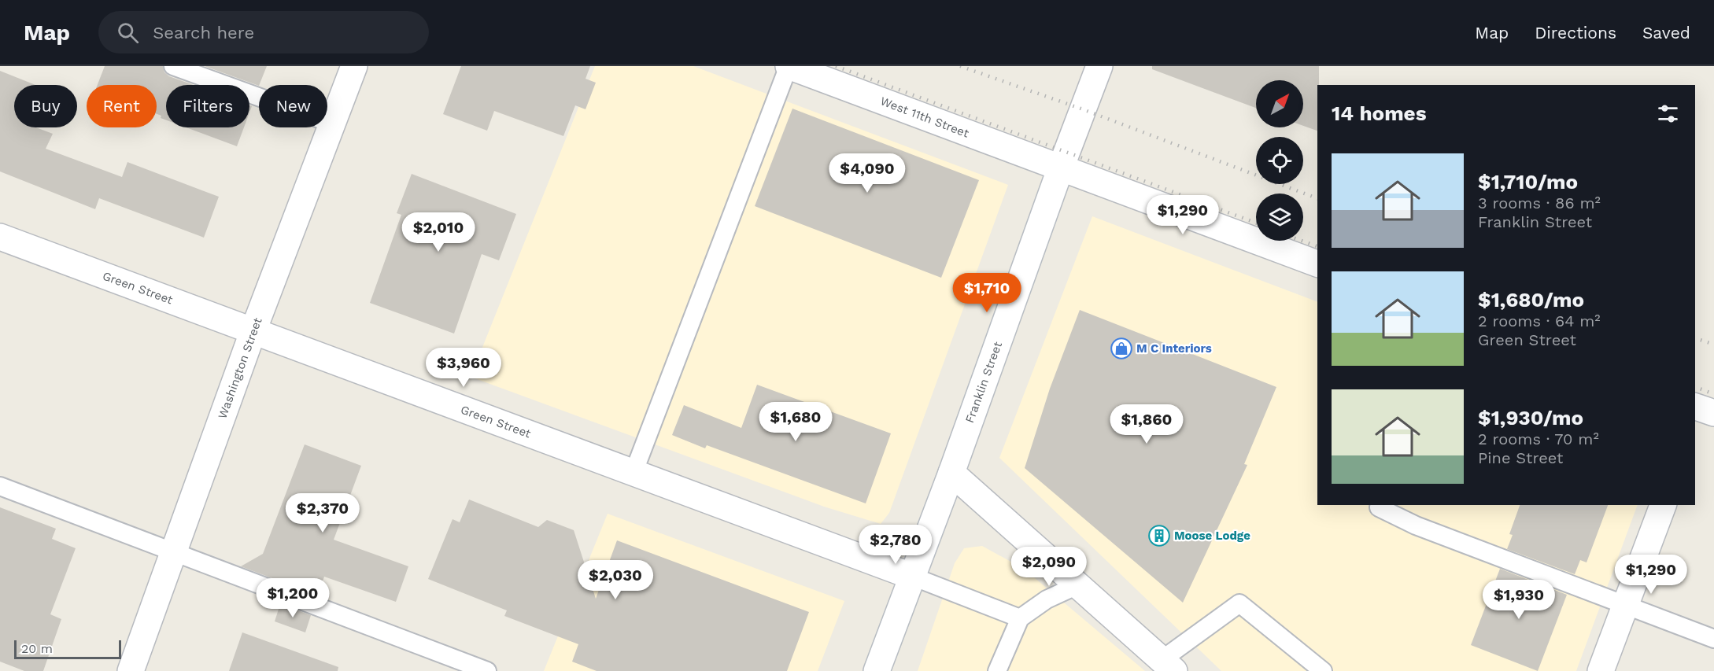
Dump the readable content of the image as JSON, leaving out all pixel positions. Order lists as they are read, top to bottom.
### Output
{
  "streets": {
    "street": [
      "West 11th Street",
      "Green Street",
      "Washington Street",
      "Franklin Street"
    ]
  },
  "crossings": [
    ["West 11th Street", "Franklin Street"],
    ["Green Street", "Washington Street"],
    ["Green Street", "Franklin Street"]
  ],
  "places": {
    "shop": ["M C Interiors"],
    "building": ["Moose Lodge"]
  },
  "scale_bar": "20 m",
  "north": "top right",
  "page": {
    "header": "Map",
    "search": "Search here",
    "nav": ["Map", "Directions", "Saved"],
    "chip": [
      "Buy",
      "Rent",
      "Filters",
      "New"
    ],
    "heading": "14 homes",
    "list": [
      {
        "name": "$1,710/mo",
        "note": "3 rooms · 86 m² · Franklin Street"
      },
      {
        "name": "$1,680/mo",
        "note": "2 rooms · 64 m² · Green Street"
      },
      {
        "name": "$1,930/mo",
        "note": "2 rooms · 70 m² · Pine Street"
      }
    ],
    "price": [
      "$4,090",
      "$1,290",
      "$2,010",
      "$1,710",
      "$3,960",
      "$1,680",
      "$1,860",
      "$2,370",
      "$2,780",
      "$2,090",
      "$1,290",
      "$2,030",
      "$1,200",
      "$1,930"
    ],
    "scale": "20 m"
  }
}
